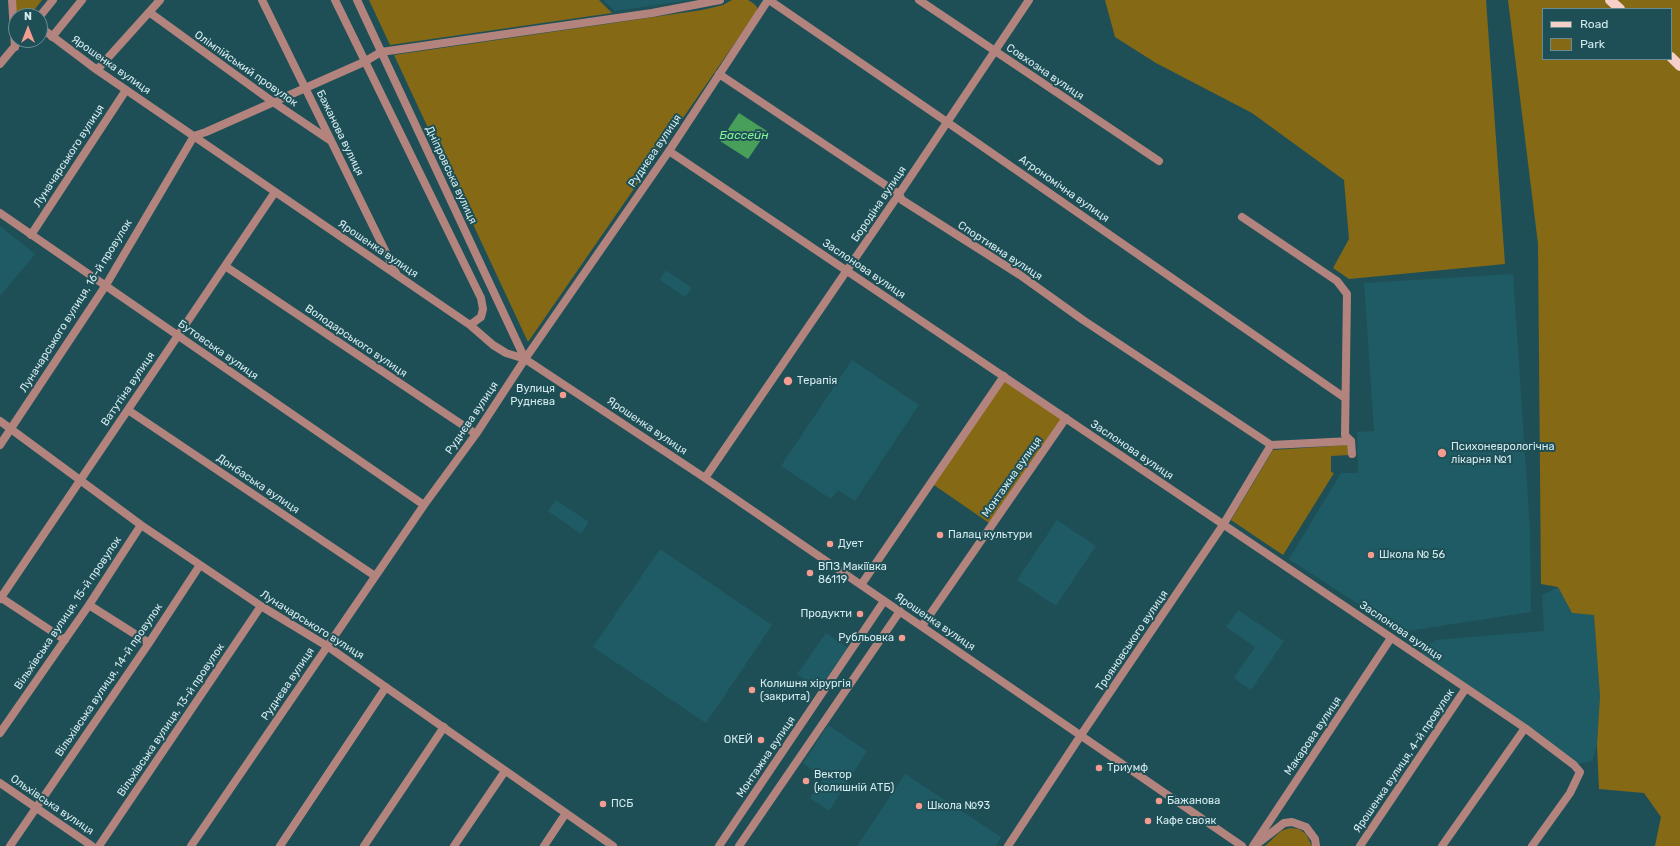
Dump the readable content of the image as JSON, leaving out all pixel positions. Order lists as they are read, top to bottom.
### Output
{
  "streets": {
    "street": [
      "Ярошенка вулиця",
      "Олімпійський провулок",
      "Совхозна вулиця",
      "Бажанова вулиця",
      "Руднєва вулиця",
      "Луначарського вулиця",
      "Дніпровська вулиця",
      "Агрономічна вулиця",
      "Бородіна вулиця",
      "Спортивна вулиця",
      "Заслонова вулиця",
      "Луначарського вулиця, 16-й провулок",
      "Володарського вулиця",
      "Бутовська вулиця",
      "Ватутіна вулиця",
      "Монтажна вулиця",
      "Донбаська вулиця",
      "Вільхівська вулиця, 15-й провулок",
      "Трояновського вулиця",
      "Вільхівська вулиця, 14-й провулок",
      "Вільхівська вулиця, 13-й провулок",
      "Макарова вулиця",
      "Ярошенка вулиця, 4-й провулок",
      "Ольхівська вулиця"
    ]
  },
  "crossings": [
    ["Ярошенка вулиця", "Бажанова вулиця"],
    ["Ярошенка вулиця", "Руднєва вулиця"],
    ["Ярошенка вулиця", "Луначарського вулиця"],
    ["Ярошенка вулиця", "Дніпровська вулиця"],
    ["Ярошенка вулиця", "Бородіна вулиця"],
    ["Ярошенка вулиця", "Луначарського вулиця, 16-й провулок"],
    ["Ярошенка вулиця", "Ватутіна вулиця"],
    ["Ярошенка вулиця", "Монтажна вулиця"],
    ["Ярошенка вулиця", "Трояновського вулиця"],
    ["Олімпійський провулок", "Бажанова вулиця"],
    ["Совхозна вулиця", "Бородіна вулиця"],
    ["Руднєва вулиця", "Луначарського вулиця"],
    ["Руднєва вулиця", "Дніпровська вулиця"],
    ["Руднєва вулиця", "Агрономічна вулиця"],
    ["Руднєва вулиця", "Спортивна вулиця"],
    ["Руднєва вулиця", "Заслонова вулиця"],
    ["Руднєва вулиця", "Володарського вулиця"],
    ["Руднєва вулиця", "Бутовська вулиця"],
    ["Руднєва вулиця", "Донбаська вулиця"],
    ["Луначарського вулиця", "Луначарського вулиця, 16-й провулок"],
    ["Луначарського вулиця", "Бутовська вулиця"],
    ["Луначарського вулиця", "Ватутіна вулиця"],
    ["Луначарського вулиця", "Вільхівська вулиця, 15-й провулок"],
    ["Луначарського вулиця", "Вільхівська вулиця, 14-й провулок"],
    ["Луначарського вулиця", "Вільхівська вулиця, 13-й провулок"],
    ["Агрономічна вулиця", "Бородіна вулиця"],
    ["Бородіна вулиця", "Спортивна вулиця"],
    ["Бородіна вулиця", "Заслонова вулиця"],
    ["Спортивна вулиця", "Трояновського вулиця"],
    ["Заслонова вулиця", "Монтажна вулиця"],
    ["Заслонова вулиця", "Трояновського вулиця"],
    ["Заслонова вулиця", "Макарова вулиця"],
    ["Заслонова вулиця", "Ярошенка вулиця, 4-й провулок"],
    ["Луначарського вулиця, 16-й провулок", "Бутовська вулиця"],
    ["Володарського вулиця", "Ватутіна вулиця"],
    ["Бутовська вулиця", "Ватутіна вулиця"],
    ["Ватутіна вулиця", "Донбаська вулиця"],
    ["Вільхівська вулиця, 14-й провулок", "Ольхівська вулиця"]
  ],
  "water": ["Бассейн"],
  "places": [
    "Терапія",
    "Вулиця Руднєва",
    "Психоневрологічна лікарня №1",
    "Палац культури",
    "Дует",
    "Школа № 56",
    "ВПЗ Макіївка 86119",
    "Продукти",
    "Рубльовка",
    "Колишня хірургія (закрита)",
    "ОКЕЙ",
    "Триумф",
    "Вектор (колишній АТБ)",
    "Бажанова",
    "ПСБ",
    "Школа №93",
    "Кафе свояк"
  ],
  "legend": ["Road", "Park"],
  "north": "top"
}
